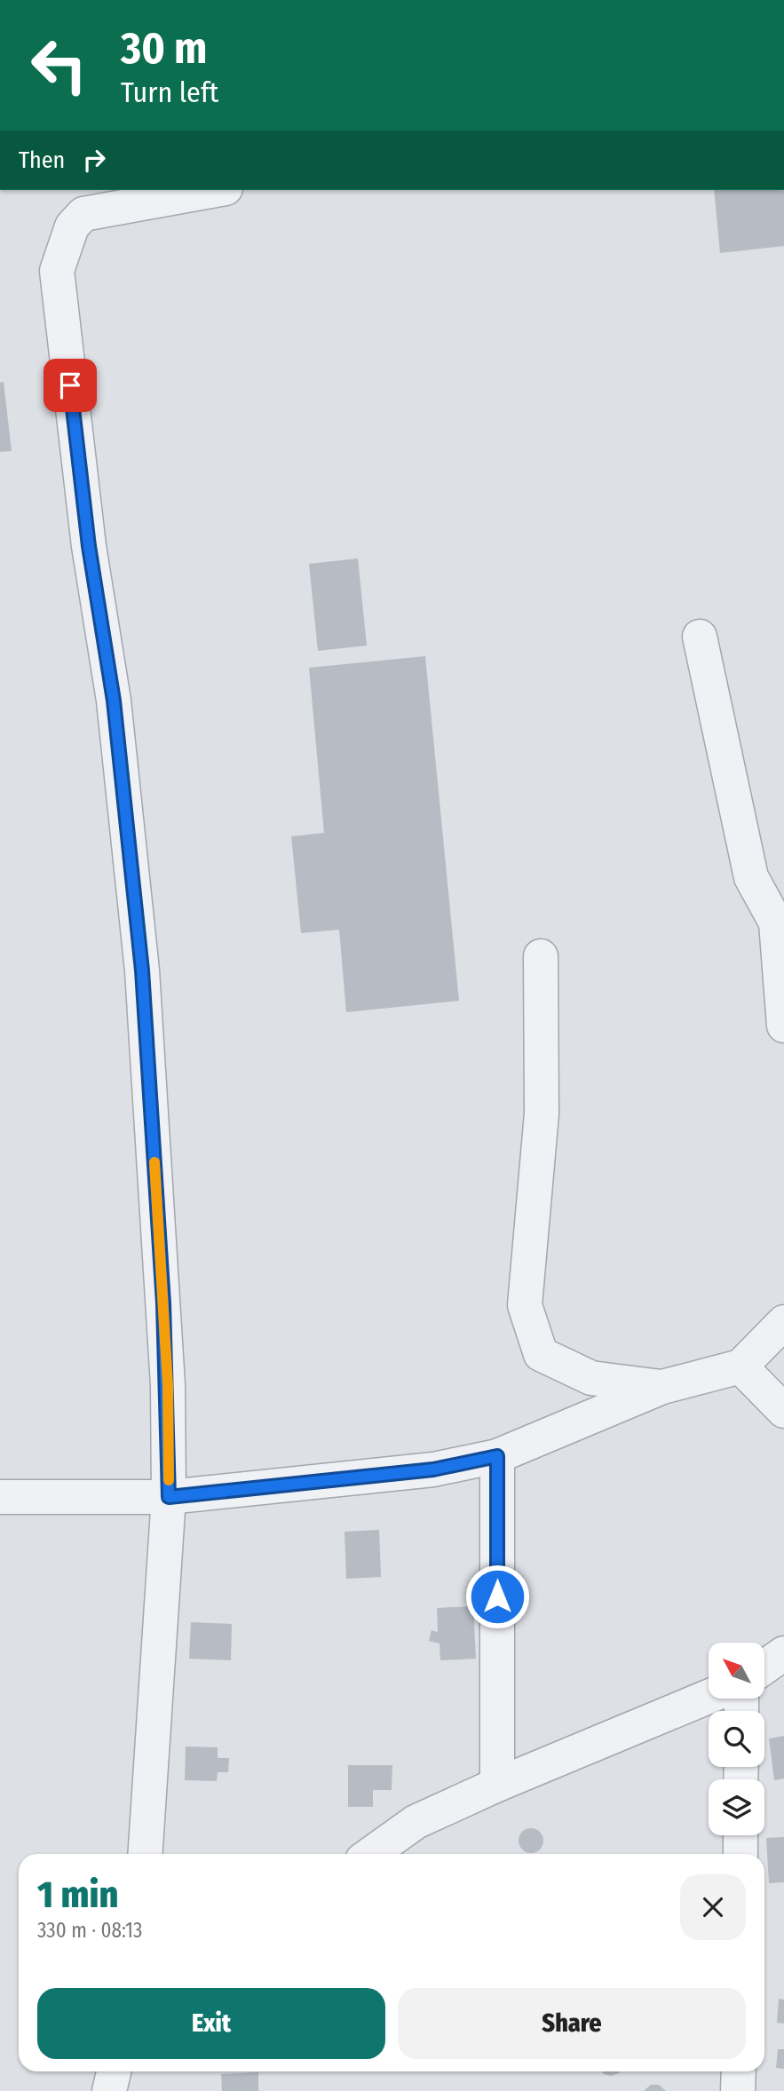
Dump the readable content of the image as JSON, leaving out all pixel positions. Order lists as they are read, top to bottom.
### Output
{
  "north": "top left",
  "page": {
    "turn": ["30 m", "Turn left"],
    "then": "Then",
    "heading": ["1 min", "330 m · 08:13"],
    "buttons": ["Exit", "Share"]
  }
}
